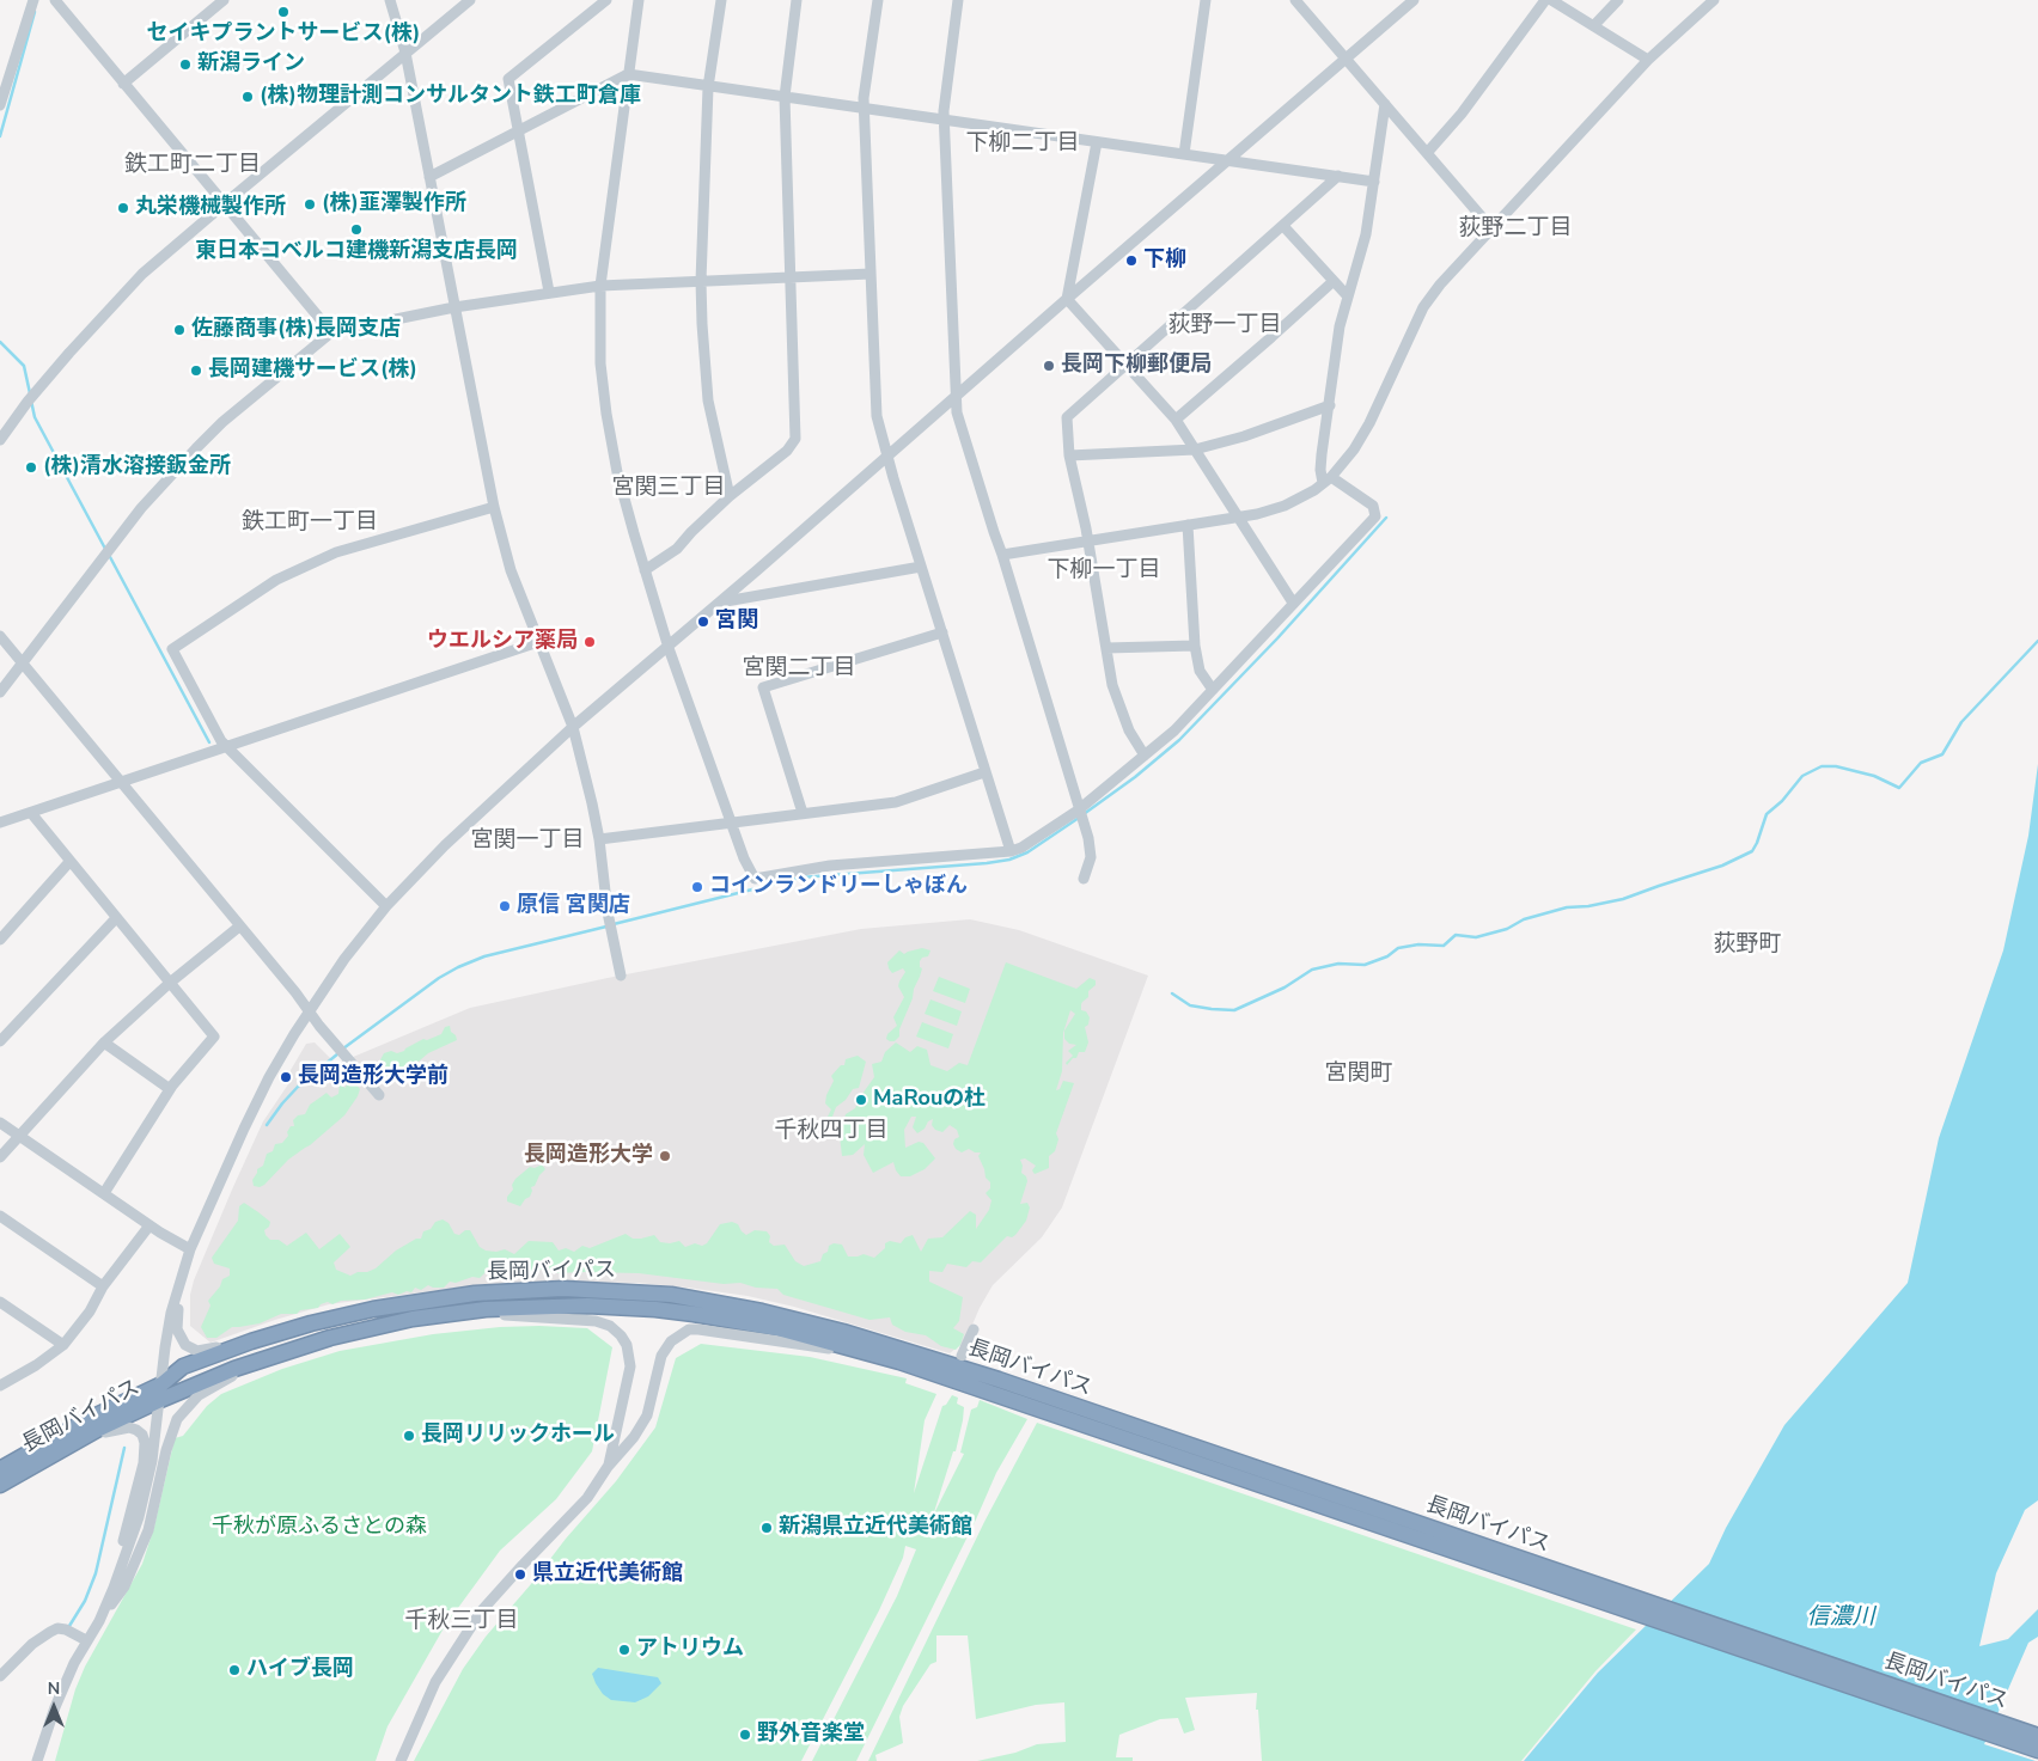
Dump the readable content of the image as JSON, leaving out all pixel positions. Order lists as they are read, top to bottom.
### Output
{
  "streets": {
    "highway": ["長岡バイパス"]
  },
  "districts": [
    "下柳二丁目",
    "鉄工町二丁目",
    "荻野二丁目",
    "荻野一丁目",
    "宮関三丁目",
    "鉄工町一丁目",
    "下柳一丁目",
    "宮関二丁目",
    "宮関一丁目",
    "荻野町",
    "宮関町",
    "千秋四丁目",
    "千秋三丁目"
  ],
  "water": ["信濃川"],
  "parks": ["千秋が原ふるさとの森"],
  "places": [
    "セイキプラントサービス(株)",
    "新潟ライン",
    "(株)物理計測コンサルタント鉄工町倉庫",
    "(株)韮澤製作所",
    "丸栄機械製作所",
    "東日本コベルコ建機新潟支店長岡",
    "下柳",
    "佐藤商事(株)長岡支店",
    "長岡下柳郵便局",
    "長岡建機サービス(株)",
    "(株)清水溶接鈑金所",
    "宮関",
    "ウエルシア薬局",
    "コインランドリーしゃぼん",
    "原信 宮関店",
    "長岡造形大学前",
    "MaRouの杜",
    "長岡造形大学",
    "長岡リリックホール",
    "新潟県立近代美術館",
    "県立近代美術館",
    "アトリウム",
    "ハイブ長岡",
    "野外音楽堂"
  ],
  "north": "top"
}
